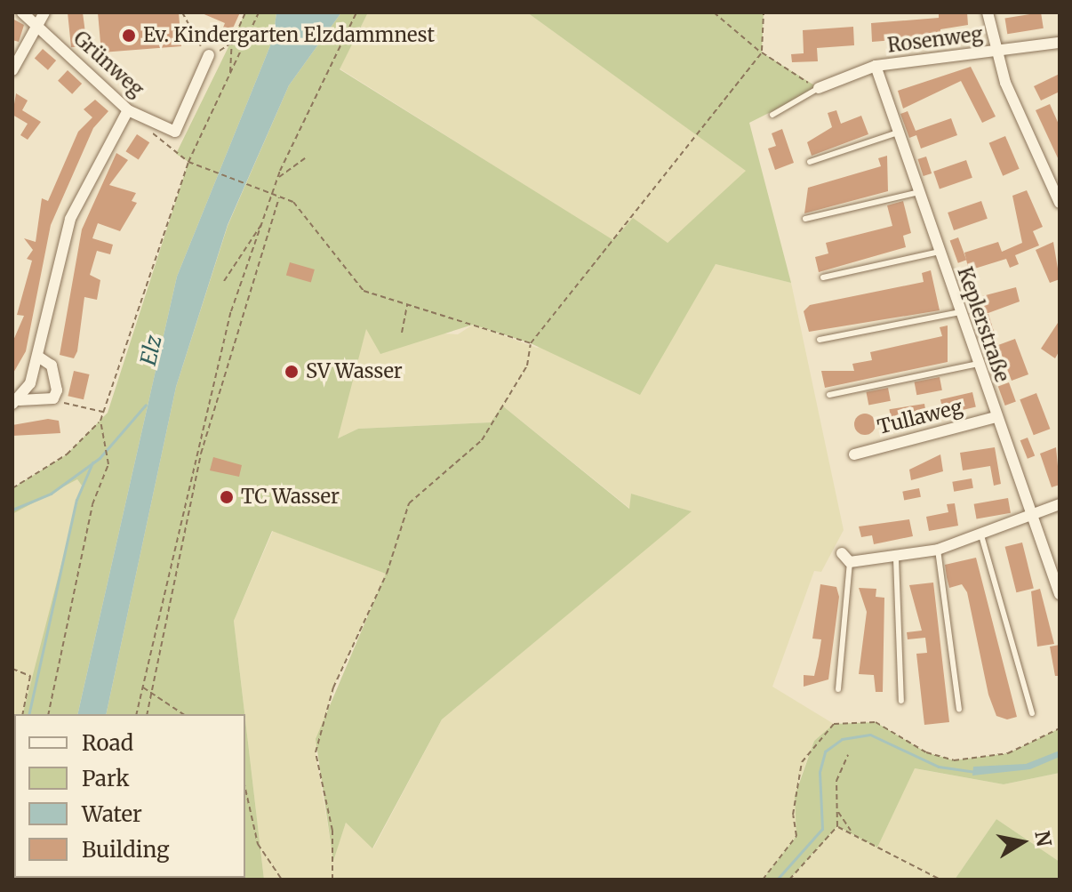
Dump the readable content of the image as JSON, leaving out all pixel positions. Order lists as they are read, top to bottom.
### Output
{
  "streets": {
    "street": [
      "Rosenweg",
      "Grünweg",
      "Keplerstraße",
      "Tullaweg"
    ]
  },
  "crossings": [
    ["Rosenweg", "Keplerstraße"],
    ["Keplerstraße", "Tullaweg"]
  ],
  "water": ["Elz"],
  "places": ["Ev. Kindergarten Elzdammnest", "SV Wasser", "TC Wasser"],
  "legend": [
    "Road",
    "Park",
    "Water",
    "Building"
  ],
  "north": "right"
}
